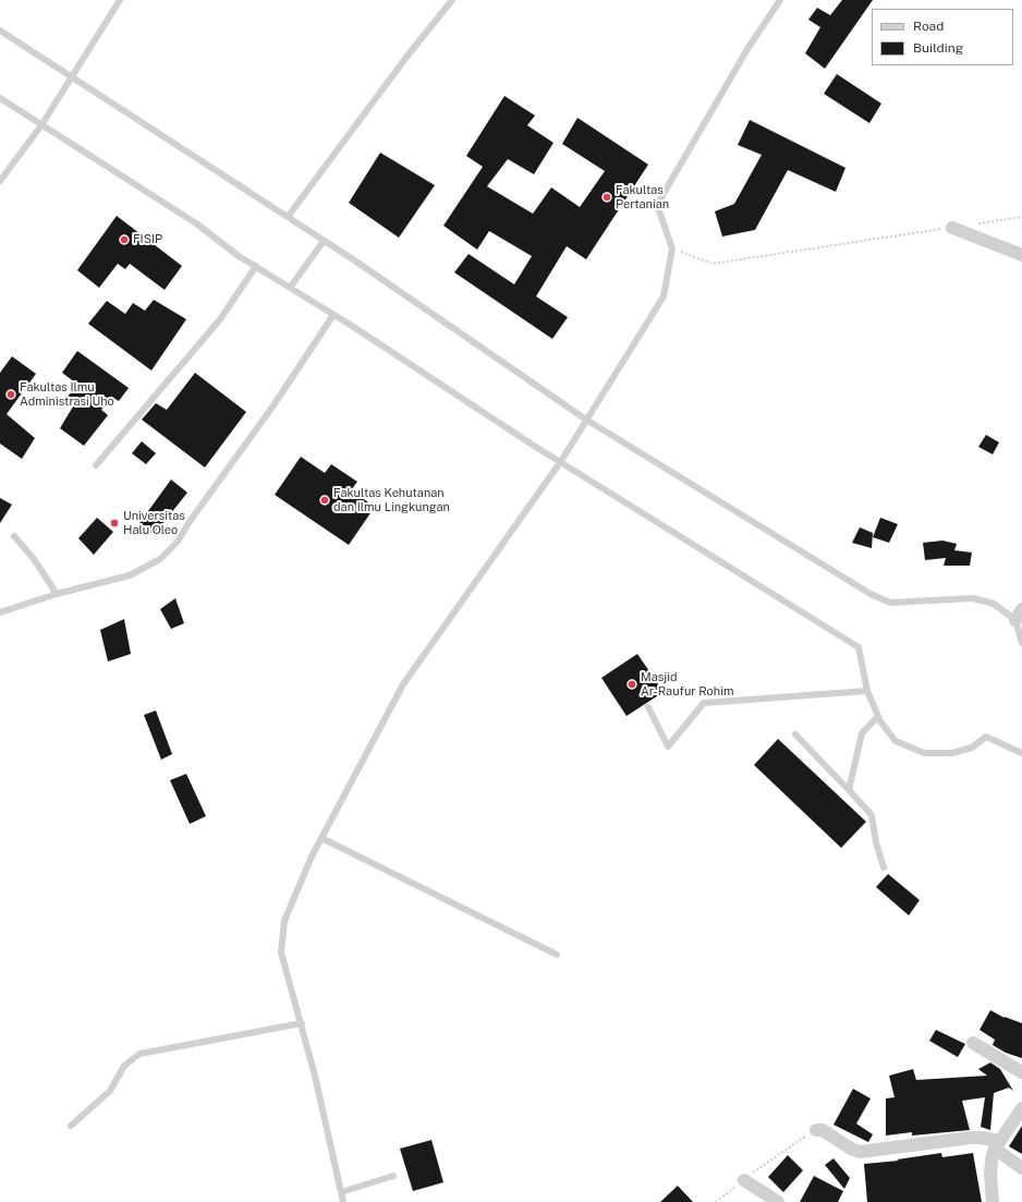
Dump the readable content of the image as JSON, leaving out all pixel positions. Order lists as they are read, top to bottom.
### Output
{
  "places": [
    "Fakultas Pertanian",
    "FISIP",
    "Fakultas Ilmu Administrasi Uho",
    "Fakultas Kehutanan dan Ilmu Lingkungan",
    "Universitas Halu Oleo",
    "Masjid Ar-Raufur Rohim"
  ],
  "legend": ["Road", "Building"]
}
